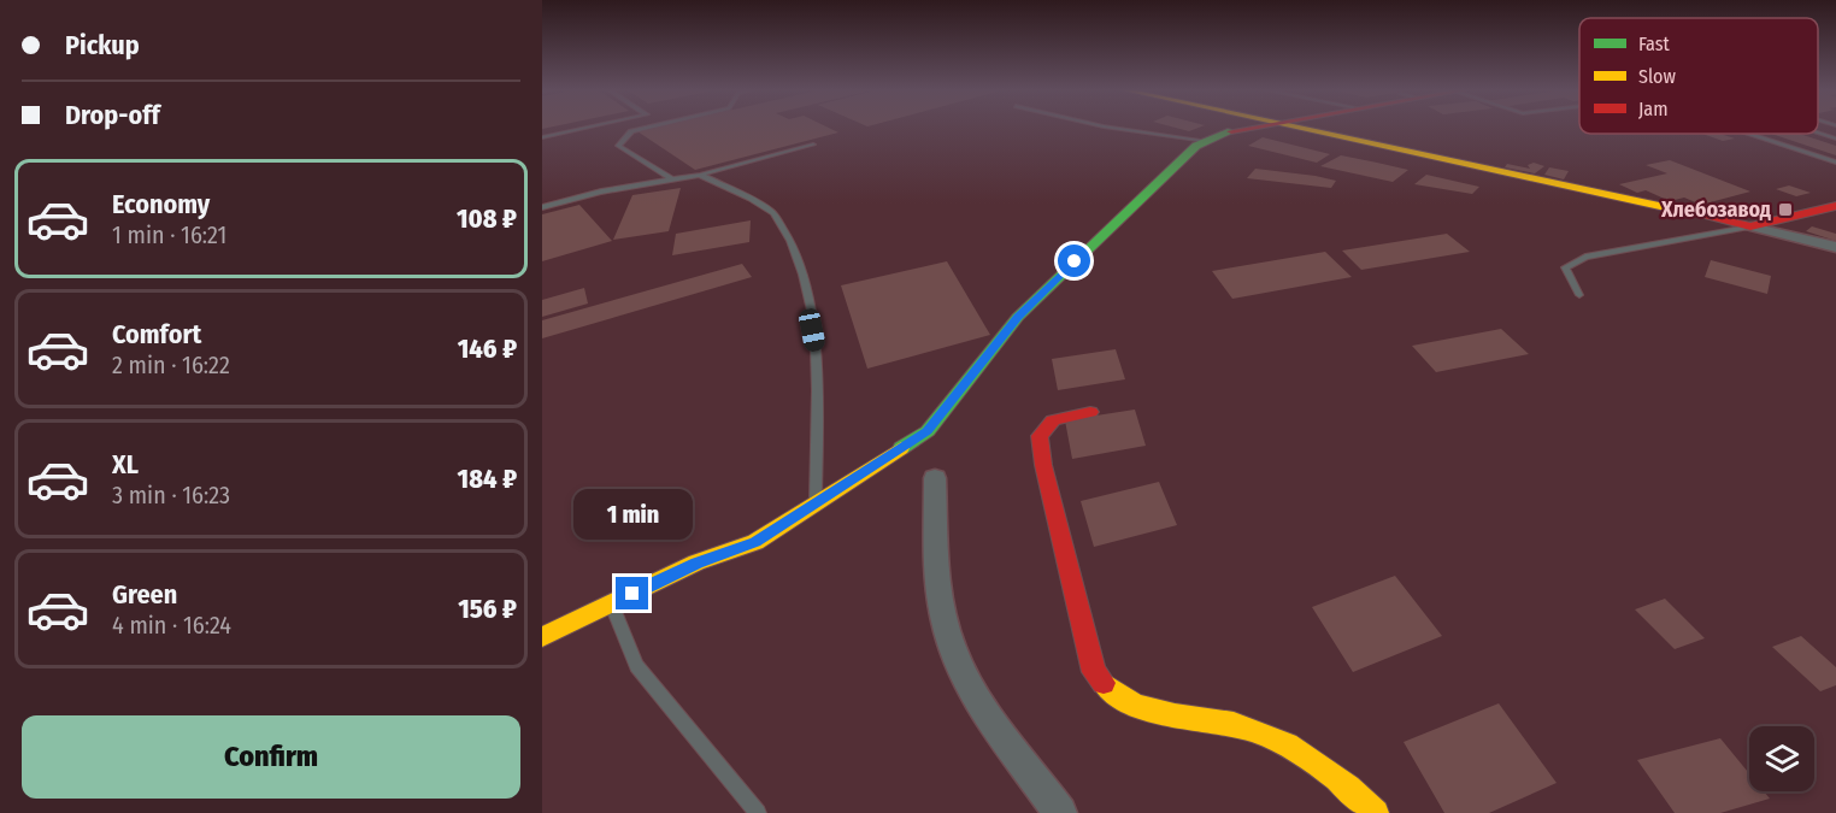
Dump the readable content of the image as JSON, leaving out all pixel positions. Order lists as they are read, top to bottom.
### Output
{
  "places": {
    "transit": ["Хлебозавод"]
  },
  "legend": ["Fast", "Slow", "Jam"],
  "page": {
    "banner": ["Pickup", "Drop-off"],
    "list": [
      {
        "name": "Economy",
        "note": "1 min · 16:21",
        "value": "108 ₽"
      },
      {
        "name": "Comfort",
        "note": "2 min · 16:22",
        "value": "146 ₽"
      },
      {
        "name": "XL",
        "note": "3 min · 16:23",
        "value": "184 ₽"
      },
      {
        "name": "Green",
        "note": "4 min · 16:24",
        "value": "156 ₽"
      }
    ],
    "bubble": "1 min",
    "buttons": "Confirm"
  }
}
